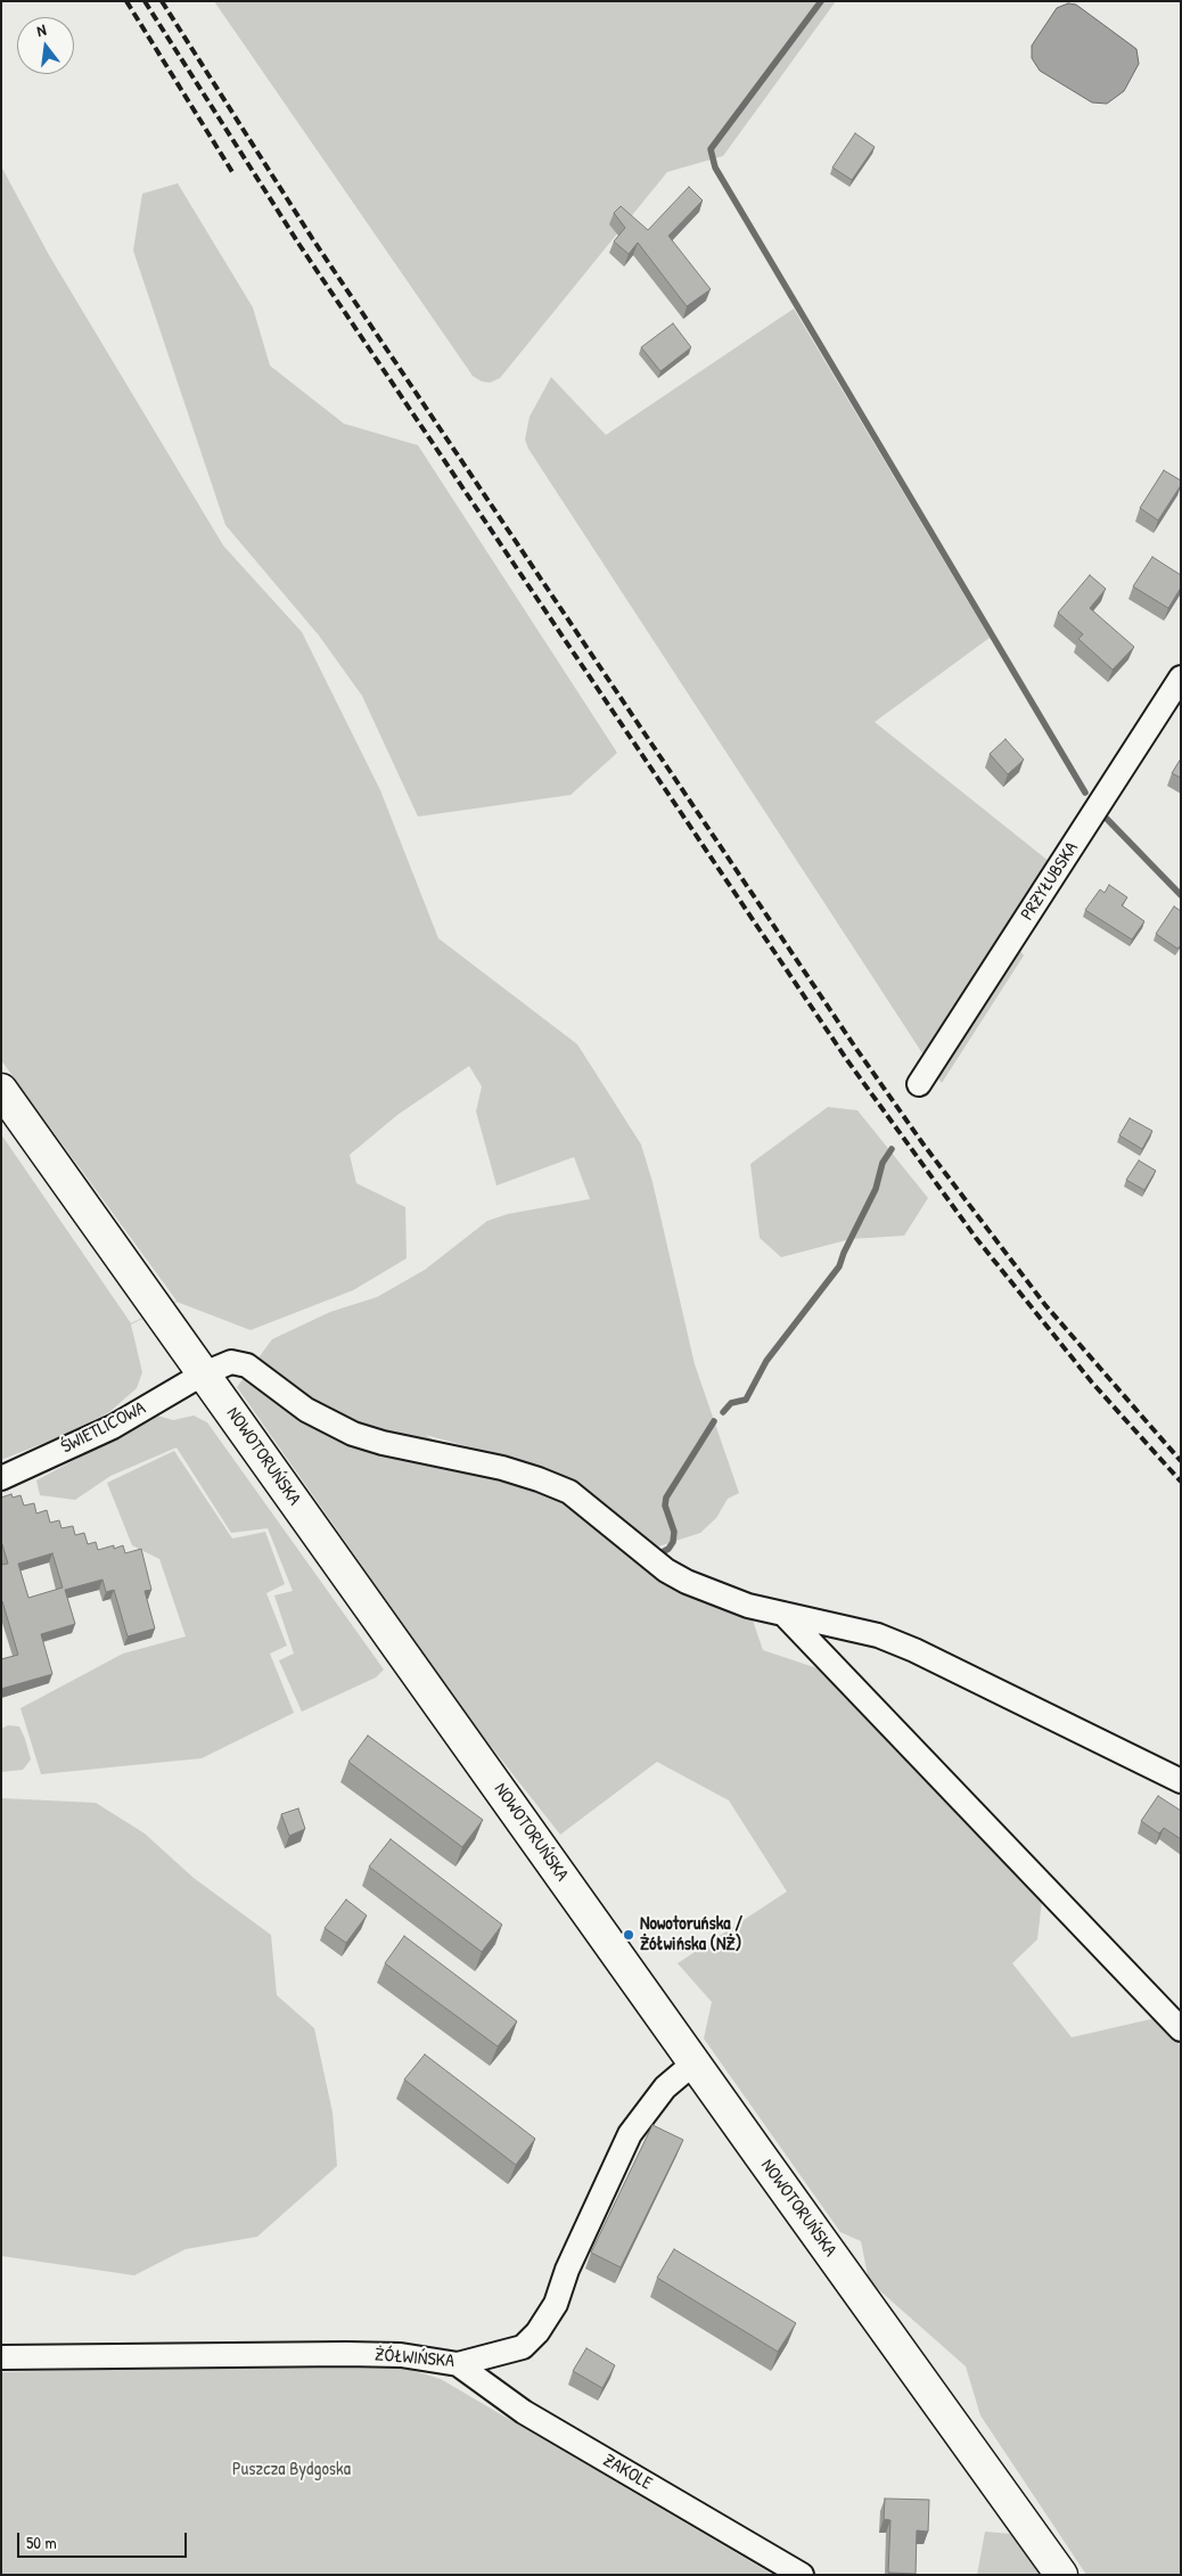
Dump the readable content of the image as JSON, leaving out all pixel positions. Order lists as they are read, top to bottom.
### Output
{
  "streets": {
    "main road": ["NOWOTORUŃSKA"],
    "street": [
      "PRZYŁUBSKA",
      "ŚWIETLICOWA",
      "ŻÓŁWIŃSKA",
      "ZAKOLE"
    ]
  },
  "crossings": [
    ["ŚWIETLICOWA", "NOWOTORUŃSKA"],
    ["NOWOTORUŃSKA", "ŻÓŁWIŃSKA"],
    ["ŻÓŁWIŃSKA", "ZAKOLE"]
  ],
  "parks": ["Puszcza Bydgoska"],
  "places": ["Nowotoruńska / Żółwińska (NŻ)"],
  "scale_bar": "50 m",
  "north": "top"
}
